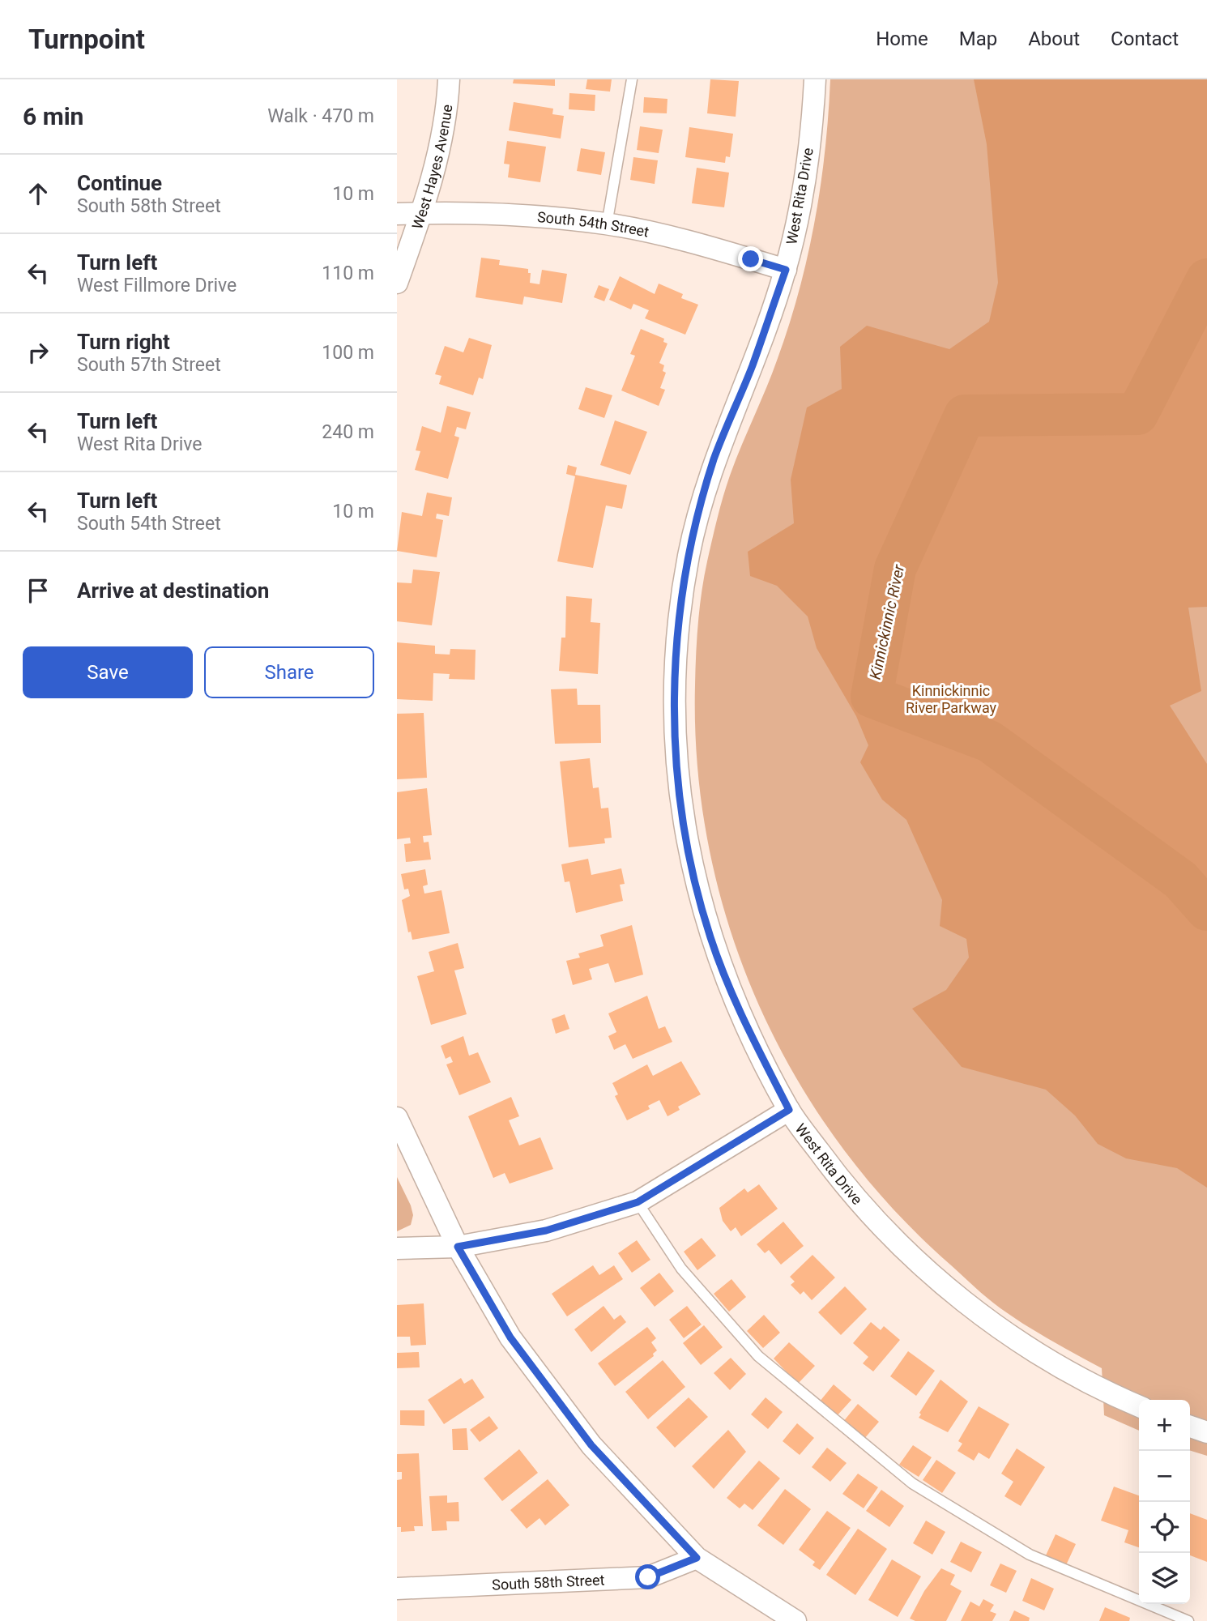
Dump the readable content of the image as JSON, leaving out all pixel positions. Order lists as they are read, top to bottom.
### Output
{
  "streets": {
    "street": [
      "West Hayes Avenue",
      "West Rita Drive",
      "South 54th Street",
      "South 58th Street"
    ]
  },
  "crossings": [
    ["West Hayes Avenue", "South 54th Street"],
    ["West Rita Drive", "South 54th Street"]
  ],
  "water": ["Kinnickinnic River"],
  "parks": ["Kinnickinnic River Parkway"],
  "page": {
    "header": "Turnpoint",
    "nav": [
      "Home",
      "Map",
      "About",
      "Contact"
    ],
    "heading": ["6 min", "Walk · 470 m"],
    "list": [
      ["Continue", "South 58th Street", "10 m"],
      ["Turn left", "West Fillmore Drive", "110 m"],
      ["Turn right", "South 57th Street", "100 m"],
      ["Turn left", "West Rita Drive", "240 m"],
      ["Turn left", "South 54th Street", "10 m"],
      "Arrive at destination"
    ],
    "buttons": ["Save", "Share"],
    "map_buttons": ["+", "−"]
  }
}
